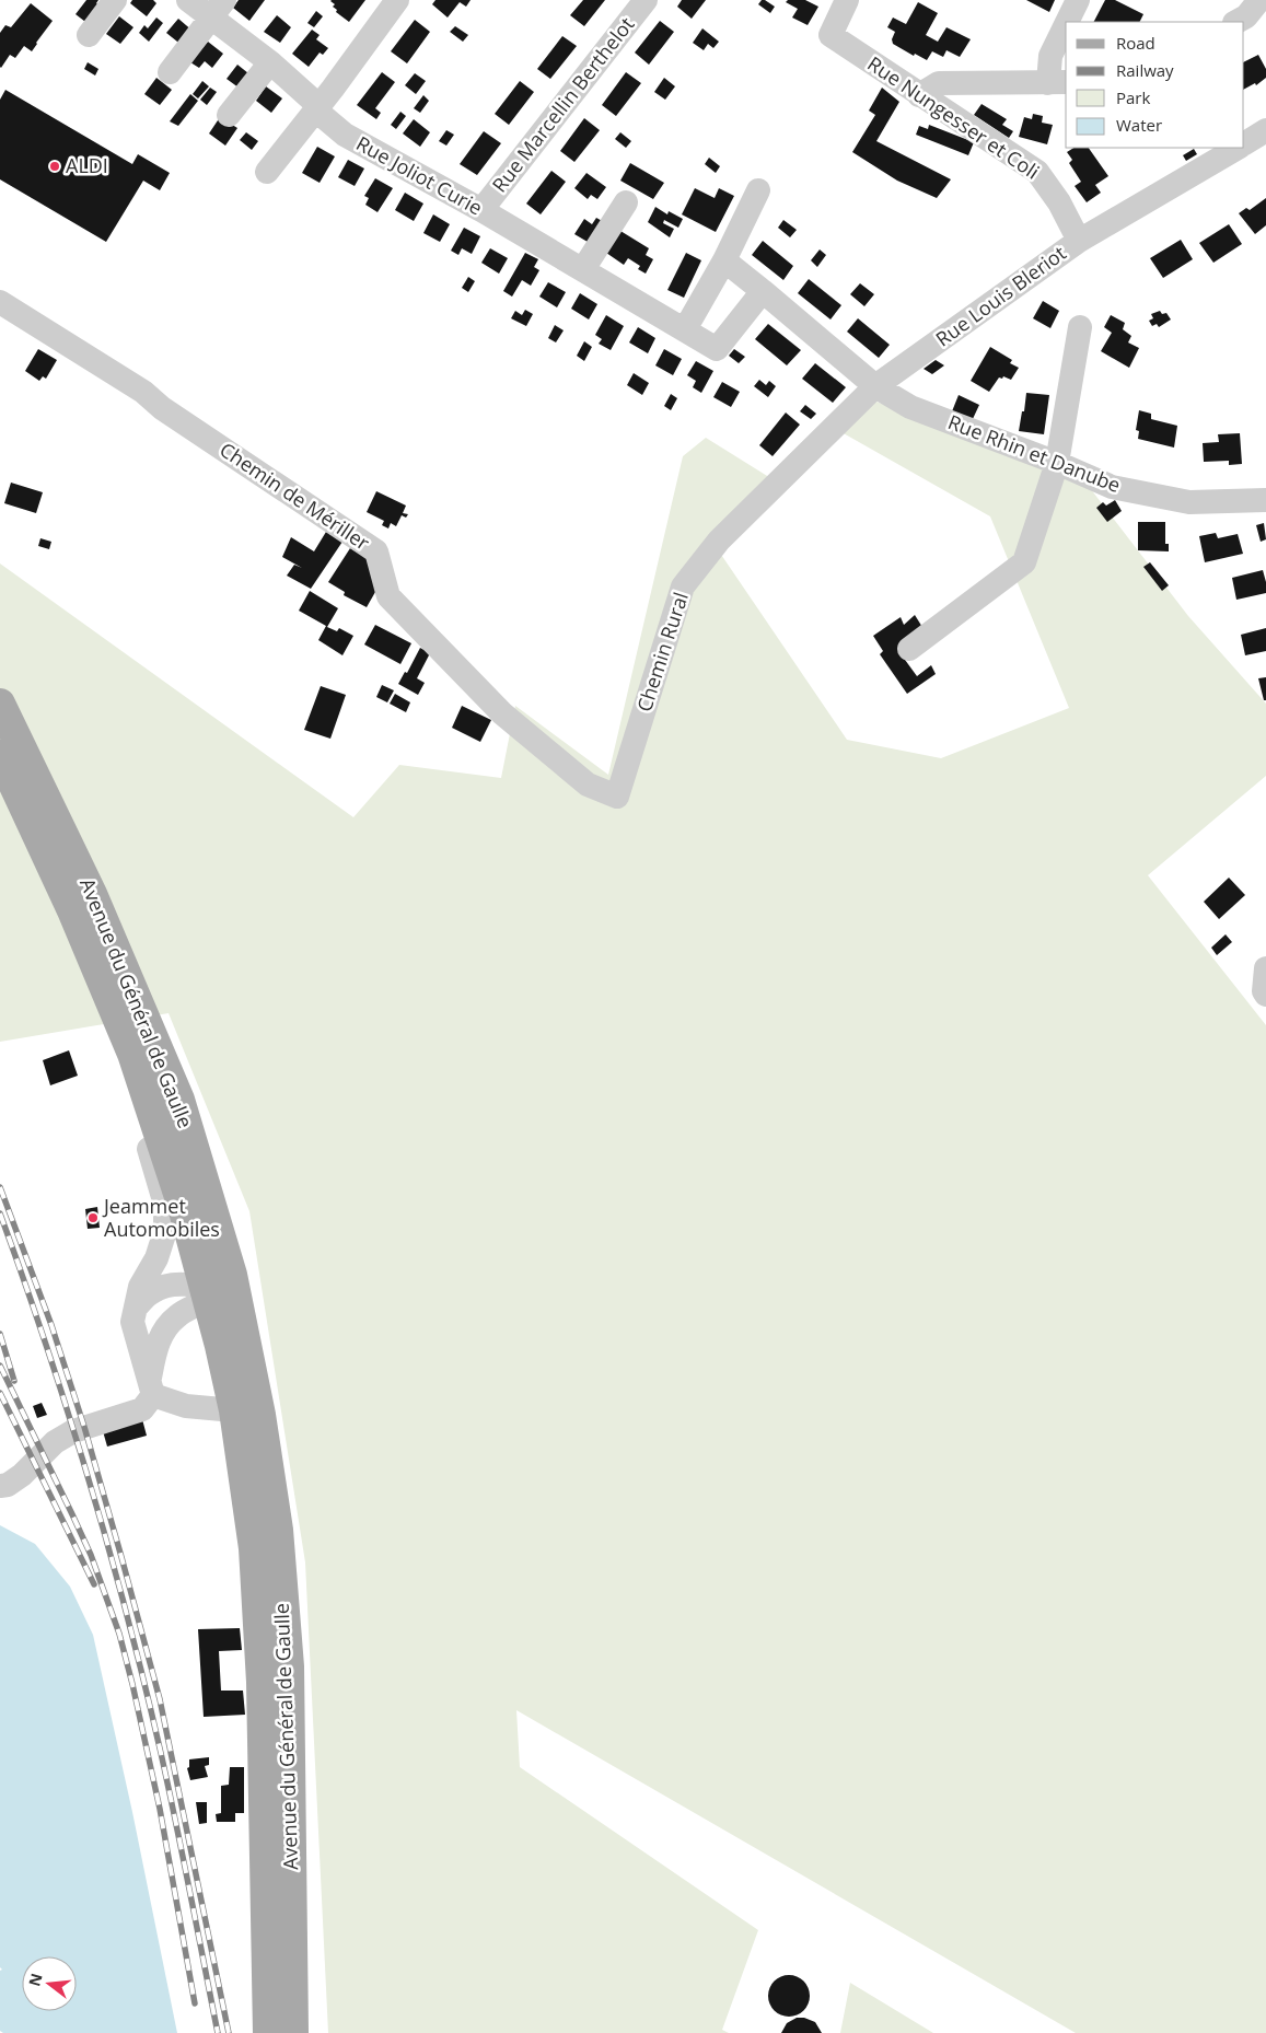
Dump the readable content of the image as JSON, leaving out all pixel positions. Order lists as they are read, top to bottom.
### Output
{
  "streets": {
    "main road": ["Avenue du Général de Gaulle"],
    "street": [
      "Rue Marcellin Berthelot",
      "Rue Nungesser et Coli",
      "Rue Joliot Curie",
      "Rue Louis Bleriot",
      "Rue Rhin et Danube",
      "Chemin de Mériller",
      "Chemin Rural"
    ]
  },
  "crossings": [
    ["Rue Marcellin Berthelot", "Rue Joliot Curie"],
    ["Rue Nungesser et Coli", "Rue Louis Bleriot"],
    ["Rue Louis Bleriot", "Rue Rhin et Danube"],
    ["Rue Louis Bleriot", "Chemin Rural"],
    ["Chemin de Mériller", "Chemin Rural"]
  ],
  "places": ["ALDI", "Jeammet Automobiles"],
  "legend": [
    "Road",
    "Railway",
    "Park",
    "Water"
  ],
  "north": "left"
}
